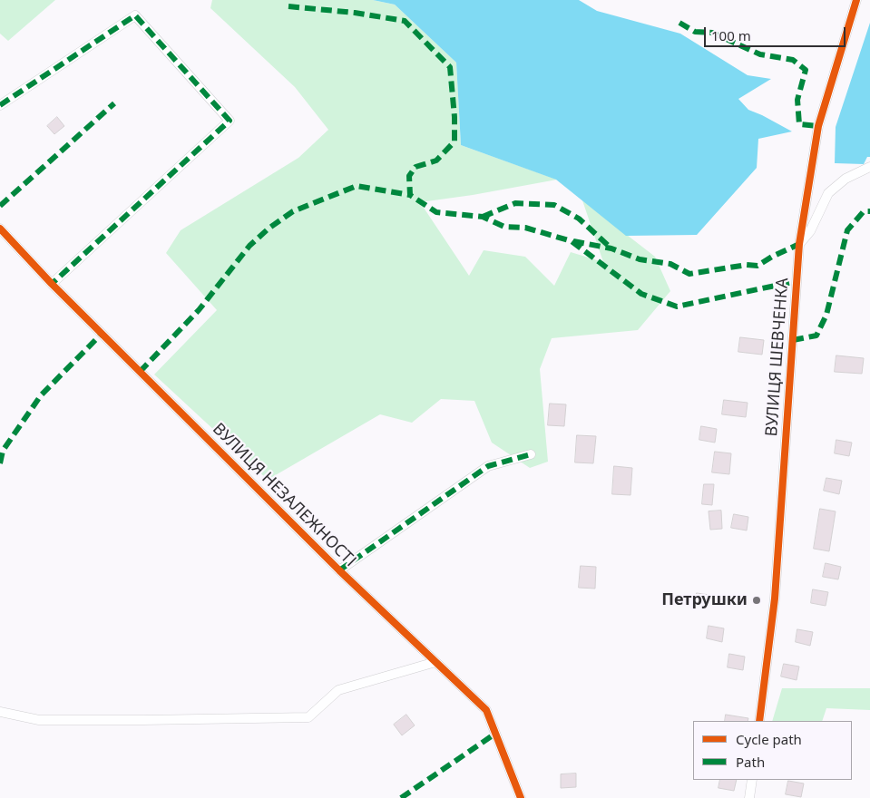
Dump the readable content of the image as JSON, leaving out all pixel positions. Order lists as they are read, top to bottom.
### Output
{
  "streets": {
    "street": ["ВУЛИЦЯ ШЕВЧЕНКА", "ВУЛИЦЯ НЕЗАЛЕЖНОСТІ"]
  },
  "places": ["Петрушки"],
  "legend": ["Cycle path", "Path"],
  "scale_bar": "100 m"
}
